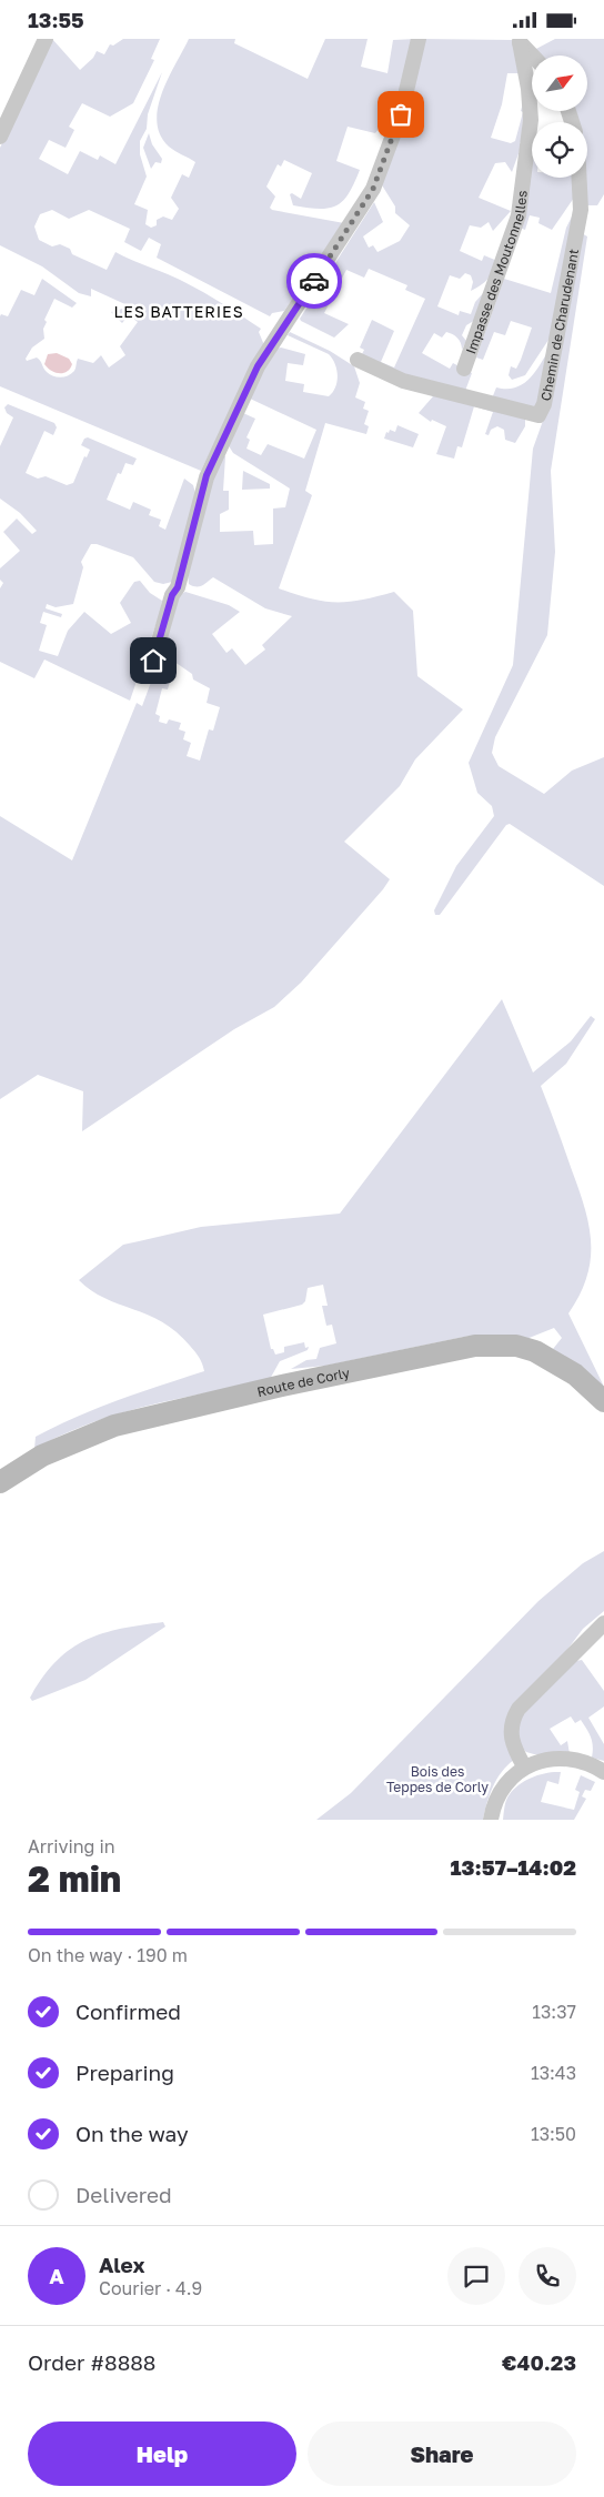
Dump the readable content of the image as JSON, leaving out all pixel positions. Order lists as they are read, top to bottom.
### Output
{
  "streets": {
    "street": ["Impasse des Moutonnelles", "Chemin de Charudenant", "Route de Corly"]
  },
  "districts": ["LES BATTERIES"],
  "parks": ["Bois des Teppes de Corly"],
  "north": "top right",
  "page": {
    "status": "13:55",
    "heading": ["2 min", "Arriving in", "13:57–14:02"],
    "panel": [
      "Alex",
      "Courier · 4.9",
      "Order #8888",
      "€40.23"
    ],
    "bar": "On the way · 190 m",
    "list": [
      ["Confirmed", "13:37"],
      ["Preparing", "13:43"],
      ["On the way", "13:50"],
      "Delivered"
    ],
    "round": "A",
    "buttons": ["Help", "Share"]
  }
}
